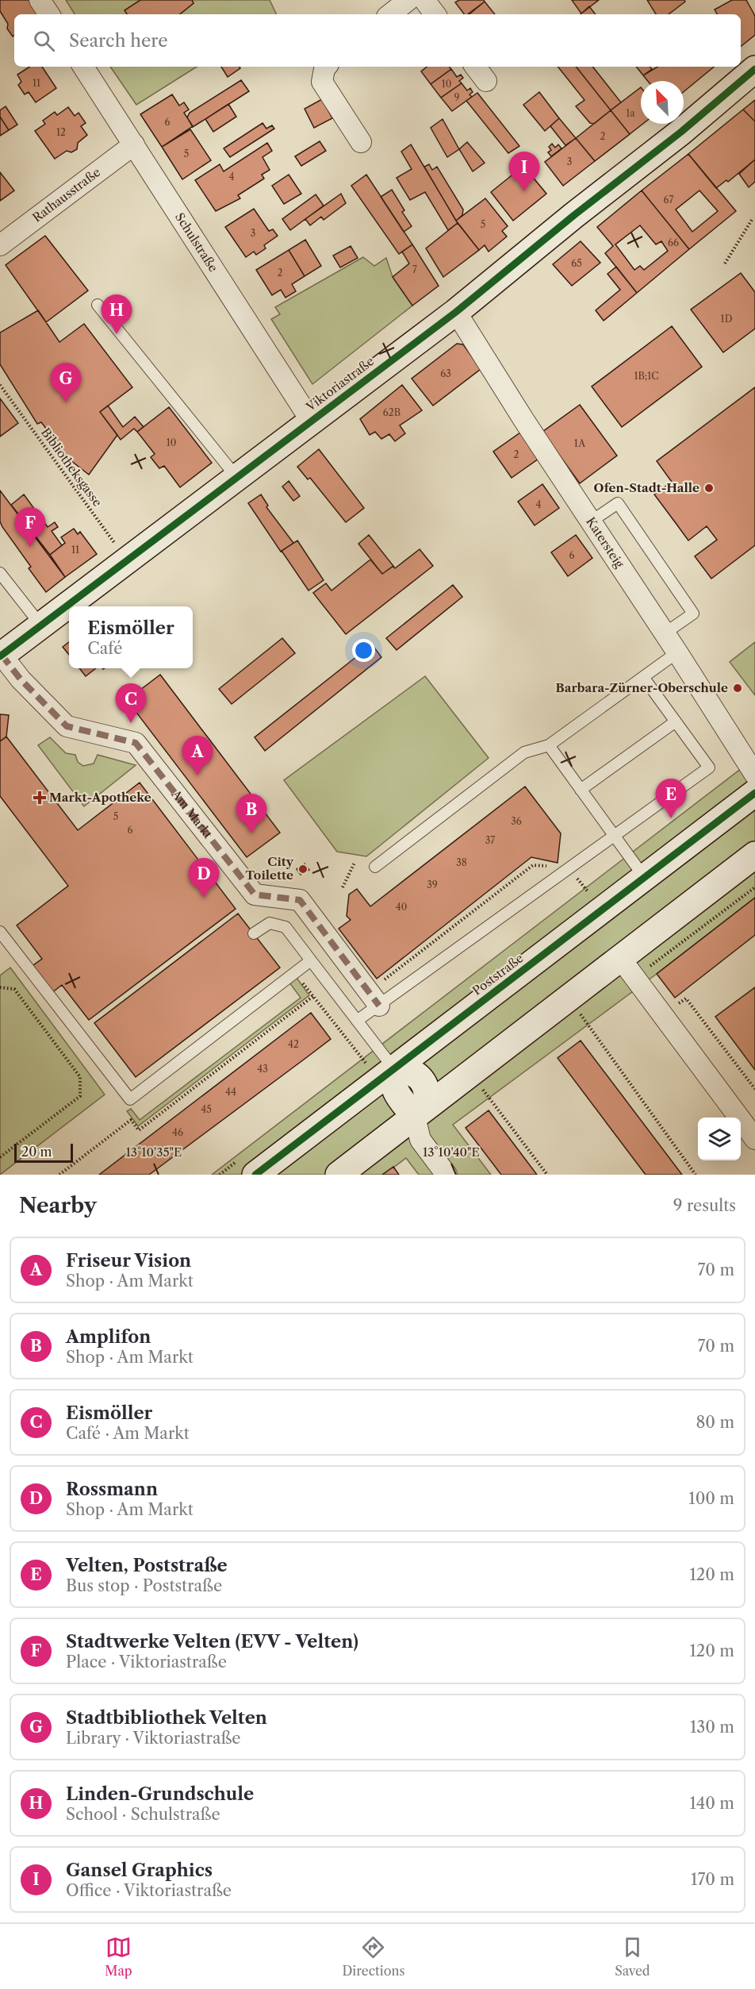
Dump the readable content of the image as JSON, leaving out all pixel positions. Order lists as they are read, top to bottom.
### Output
{
  "streets": {
    "street": [
      "Rathausstraße",
      "Schulstraße",
      "Viktoriastraße",
      "Katersteig",
      "Am Markt",
      "Poststraße"
    ],
    "path": ["Bibliotheksgasse"]
  },
  "crossings": [
    ["Rathausstraße", "Schulstraße"],
    ["Schulstraße", "Viktoriastraße"],
    ["Viktoriastraße", "Bibliotheksgasse"],
    ["Viktoriastraße", "Katersteig"],
    ["Viktoriastraße", "Am Markt"]
  ],
  "places": {
    "other": ["Ofen-Stadt-Halle", "Barbara-Zürner-Oberschule", "City Toilette"],
    "health": ["Markt-Apotheke"]
  },
  "house_numbers": [
    "11",
    "10",
    "9",
    "1a",
    "6",
    "12",
    "2",
    "5",
    "3",
    "4",
    "67",
    "5",
    "3",
    "66",
    "65",
    "7",
    "2",
    "1D",
    "63",
    "1B;1C",
    "62B",
    "10",
    "1A",
    "2",
    "4",
    "11",
    "6",
    "5",
    "36",
    "6",
    "37",
    "38",
    "39",
    "40",
    "42",
    "43",
    "44",
    "45",
    "46"
  ],
  "scale_bar": "20 m",
  "north": "top left",
  "page": {
    "search": "Search here",
    "pins": [
      "I",
      "H",
      "G",
      "F",
      "C",
      "A",
      "E",
      "B",
      "D"
    ],
    "popup": ["Eismöller", "Café"],
    "scale": "20 m",
    "heading": ["Nearby", "9 results"],
    "list": [
      {
        "mark": "A",
        "name": "Friseur Vision",
        "note": "Shop · Am Markt",
        "value": "70 m"
      },
      {
        "mark": "B",
        "name": "Amplifon",
        "note": "Shop · Am Markt",
        "value": "70 m"
      },
      {
        "mark": "C",
        "name": "Eismöller",
        "note": "Café · Am Markt",
        "value": "80 m"
      },
      {
        "mark": "D",
        "name": "Rossmann",
        "note": "Shop · Am Markt",
        "value": "100 m"
      },
      {
        "mark": "E",
        "name": "Velten, Poststraße",
        "note": "Bus stop · Poststraße",
        "value": "120 m"
      },
      {
        "mark": "F",
        "name": "Stadtwerke Velten (EVV - Velten)",
        "note": "Place · Viktoriastraße",
        "value": "120 m"
      },
      {
        "mark": "G",
        "name": "Stadtbibliothek Velten",
        "note": "Library · Viktoriastraße",
        "value": "130 m"
      },
      {
        "mark": "H",
        "name": "Linden-Grundschule",
        "note": "School · Schulstraße",
        "value": "140 m"
      },
      {
        "mark": "I",
        "name": "Gansel Graphics",
        "note": "Office · Viktoriastraße",
        "value": "170 m"
      }
    ],
    "nav": ["Map", "Directions", "Saved"]
  },
  "coordinates": ["13°10'35\"E", "13°10'40\"E"]
}
